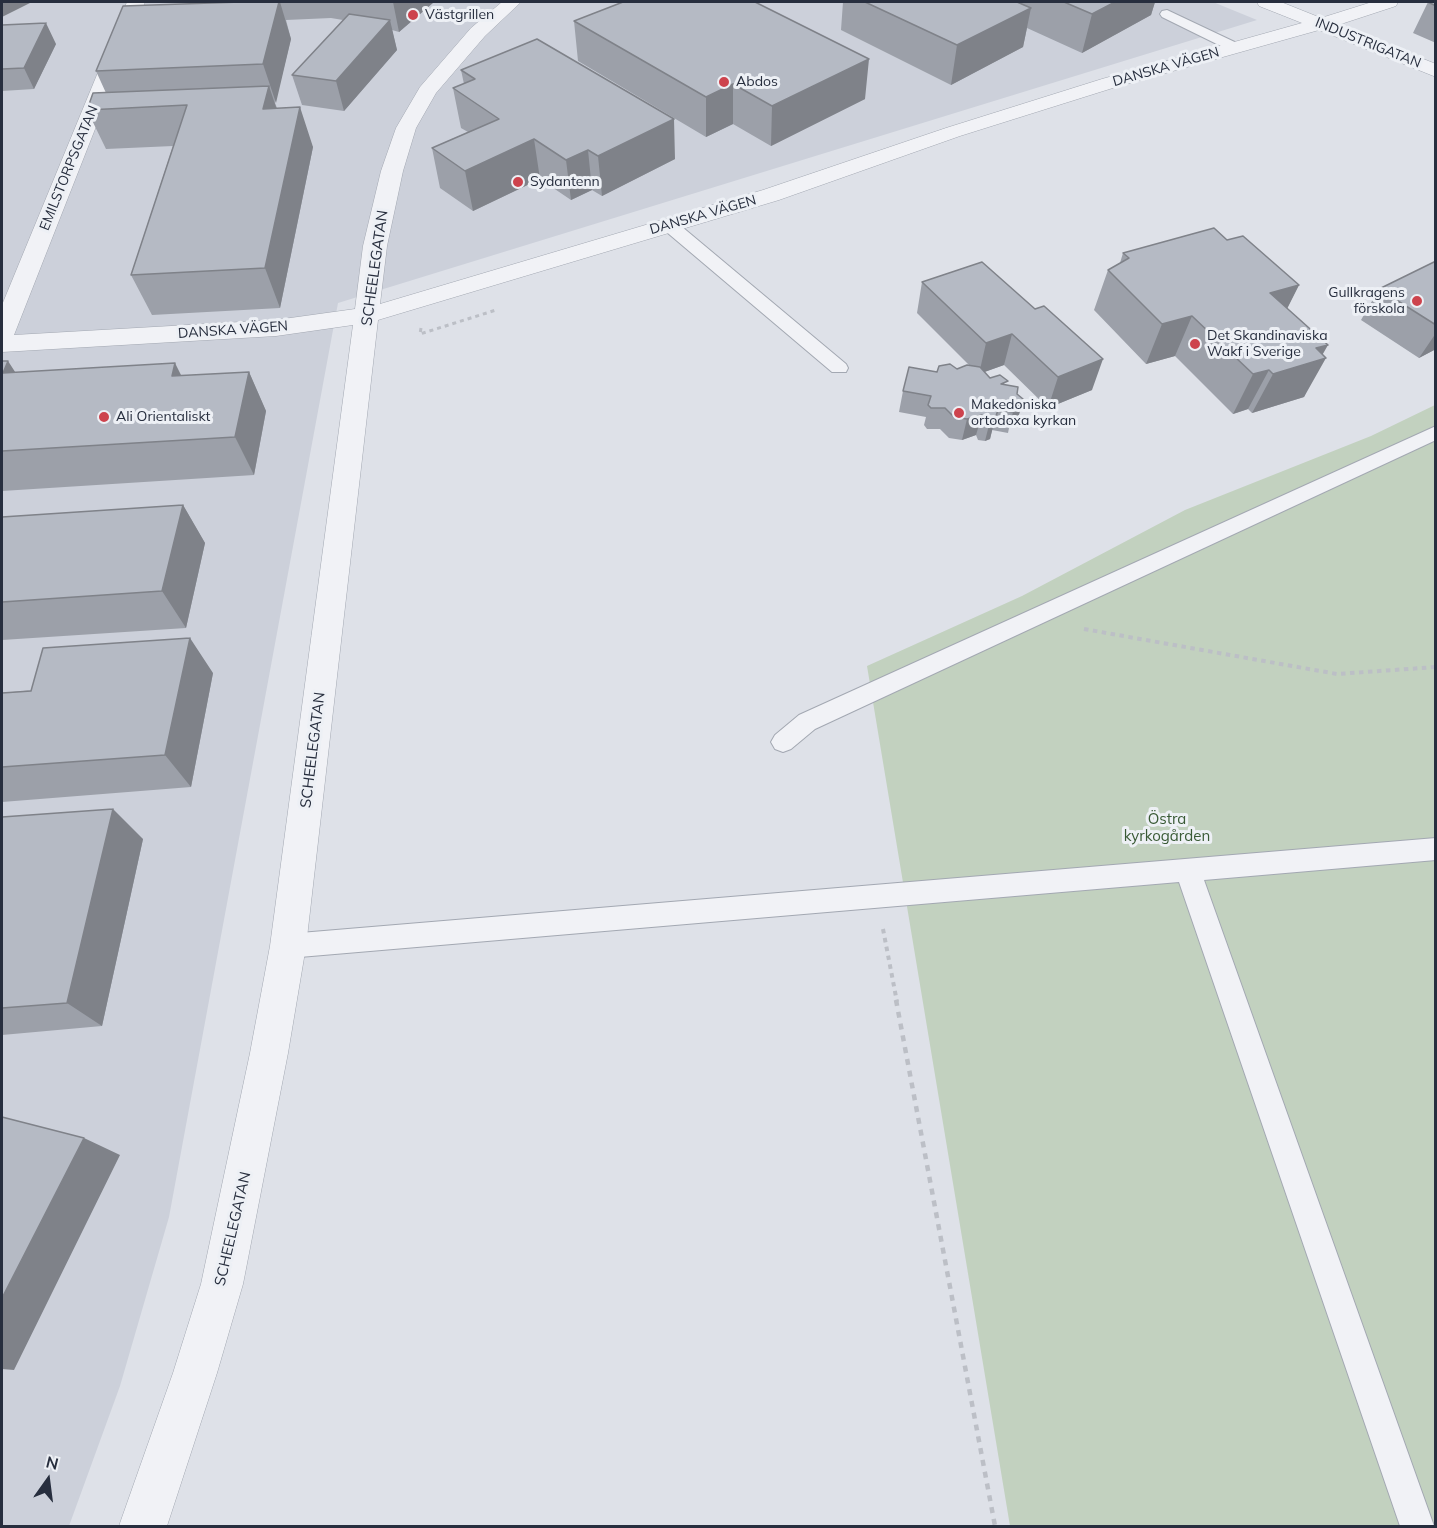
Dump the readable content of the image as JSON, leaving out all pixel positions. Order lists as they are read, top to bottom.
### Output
{
  "streets": {
    "street": [
      "INDUSTRIGATAN",
      "DANSKA VÄGEN",
      "EMILSTORPSGATAN",
      "SCHEELEGATAN"
    ]
  },
  "crossings": [
    ["INDUSTRIGATAN", "DANSKA VÄGEN"],
    ["DANSKA VÄGEN", "SCHEELEGATAN"]
  ],
  "parks": ["Östra kyrkogården"],
  "places": [
    "Västgrillen",
    "Abdos",
    "Sydantenn",
    "Gullkragens förskola",
    "Det Skandinaviska Wakf i Sverige",
    "Makedoniska ortodoxa kyrkan",
    "Ali Orientaliskt"
  ],
  "north": "top"
}
